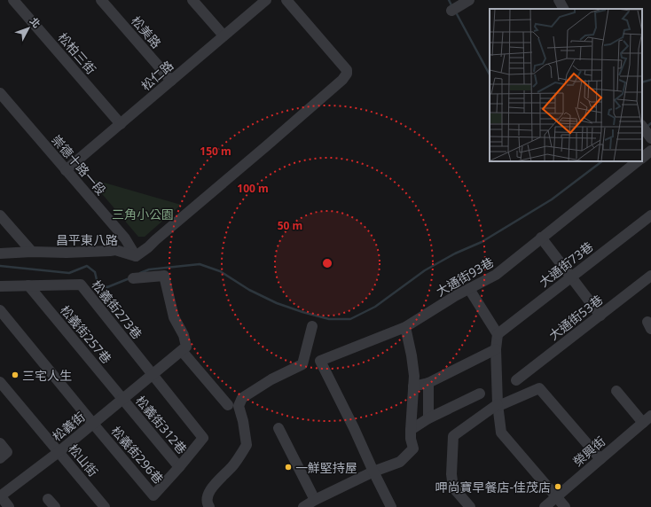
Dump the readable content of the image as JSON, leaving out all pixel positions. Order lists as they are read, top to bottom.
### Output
{
  "streets": {
    "street": [
      "松美路",
      "松柏三街",
      "松仁路",
      "崇德十路一段",
      "昌平東八路",
      "大通街73巷",
      "大通街93巷",
      "松義街273巷",
      "大通街53巷",
      "松義街257巷",
      "松義街312巷",
      "松義街",
      "榮興街",
      "松義街296巷",
      "松山街"
    ]
  },
  "crossings": [
    ["松美路", "松仁路"],
    ["松柏三街", "松仁路"],
    ["松仁路", "崇德十路一段"],
    ["崇德十路一段", "昌平東八路"],
    ["松義街273巷", "松義街257巷"],
    ["松義街273巷", "松義街"],
    ["松義街273巷", "松義街296巷"],
    ["松義街257巷", "松義街312巷"],
    ["松義街257巷", "松義街"],
    ["松義街312巷", "松義街"],
    ["松義街312巷", "松義街296巷"],
    ["松義街", "松義街296巷"],
    ["松義街", "松山街"]
  ],
  "parks": ["三角小公園"],
  "places": ["三宅人生", "一鮮堅持屋", "呷尚寶早餐店-佳茂店"],
  "north": "top right",
  "rings": ["150 m", "100 m", "50 m"]
}
